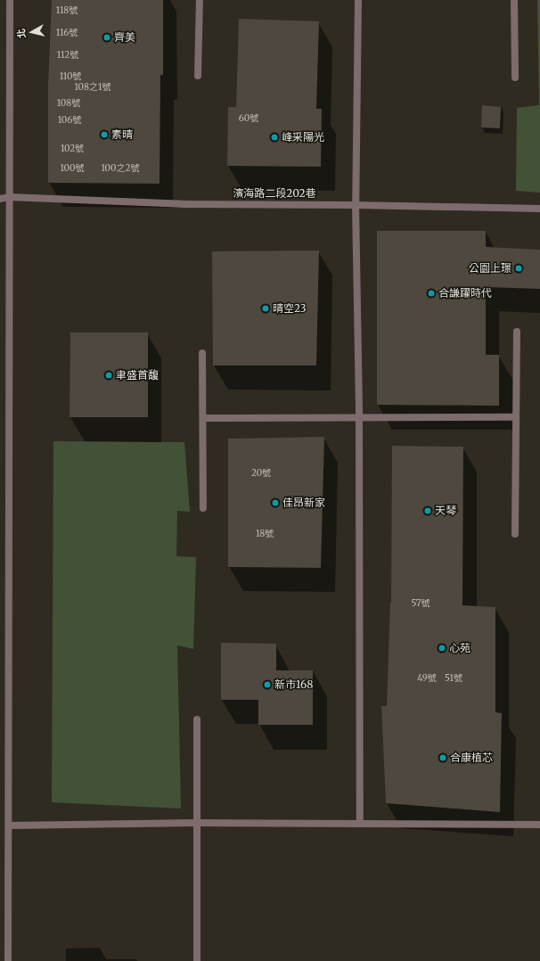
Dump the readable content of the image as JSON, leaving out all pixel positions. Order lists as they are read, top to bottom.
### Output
{
  "streets": {
    "street": ["濱海路二段202巷"]
  },
  "places": [
    "齊美",
    "素晴",
    "峰采陽光",
    "公園上璟",
    "合謙躍時代",
    "晴空23",
    "聿盛首馥",
    "佳昂新家",
    "天琴",
    "心苑",
    "新市168",
    "合康植芯"
  ],
  "house_numbers": [
    "118號",
    "116號",
    "112號",
    "110號",
    "108之1號",
    "108號",
    "60號",
    "106號",
    "102號",
    "100號",
    "100之2號",
    "20號",
    "18號",
    "57號",
    "49號",
    "51號"
  ],
  "north": "left"
}
